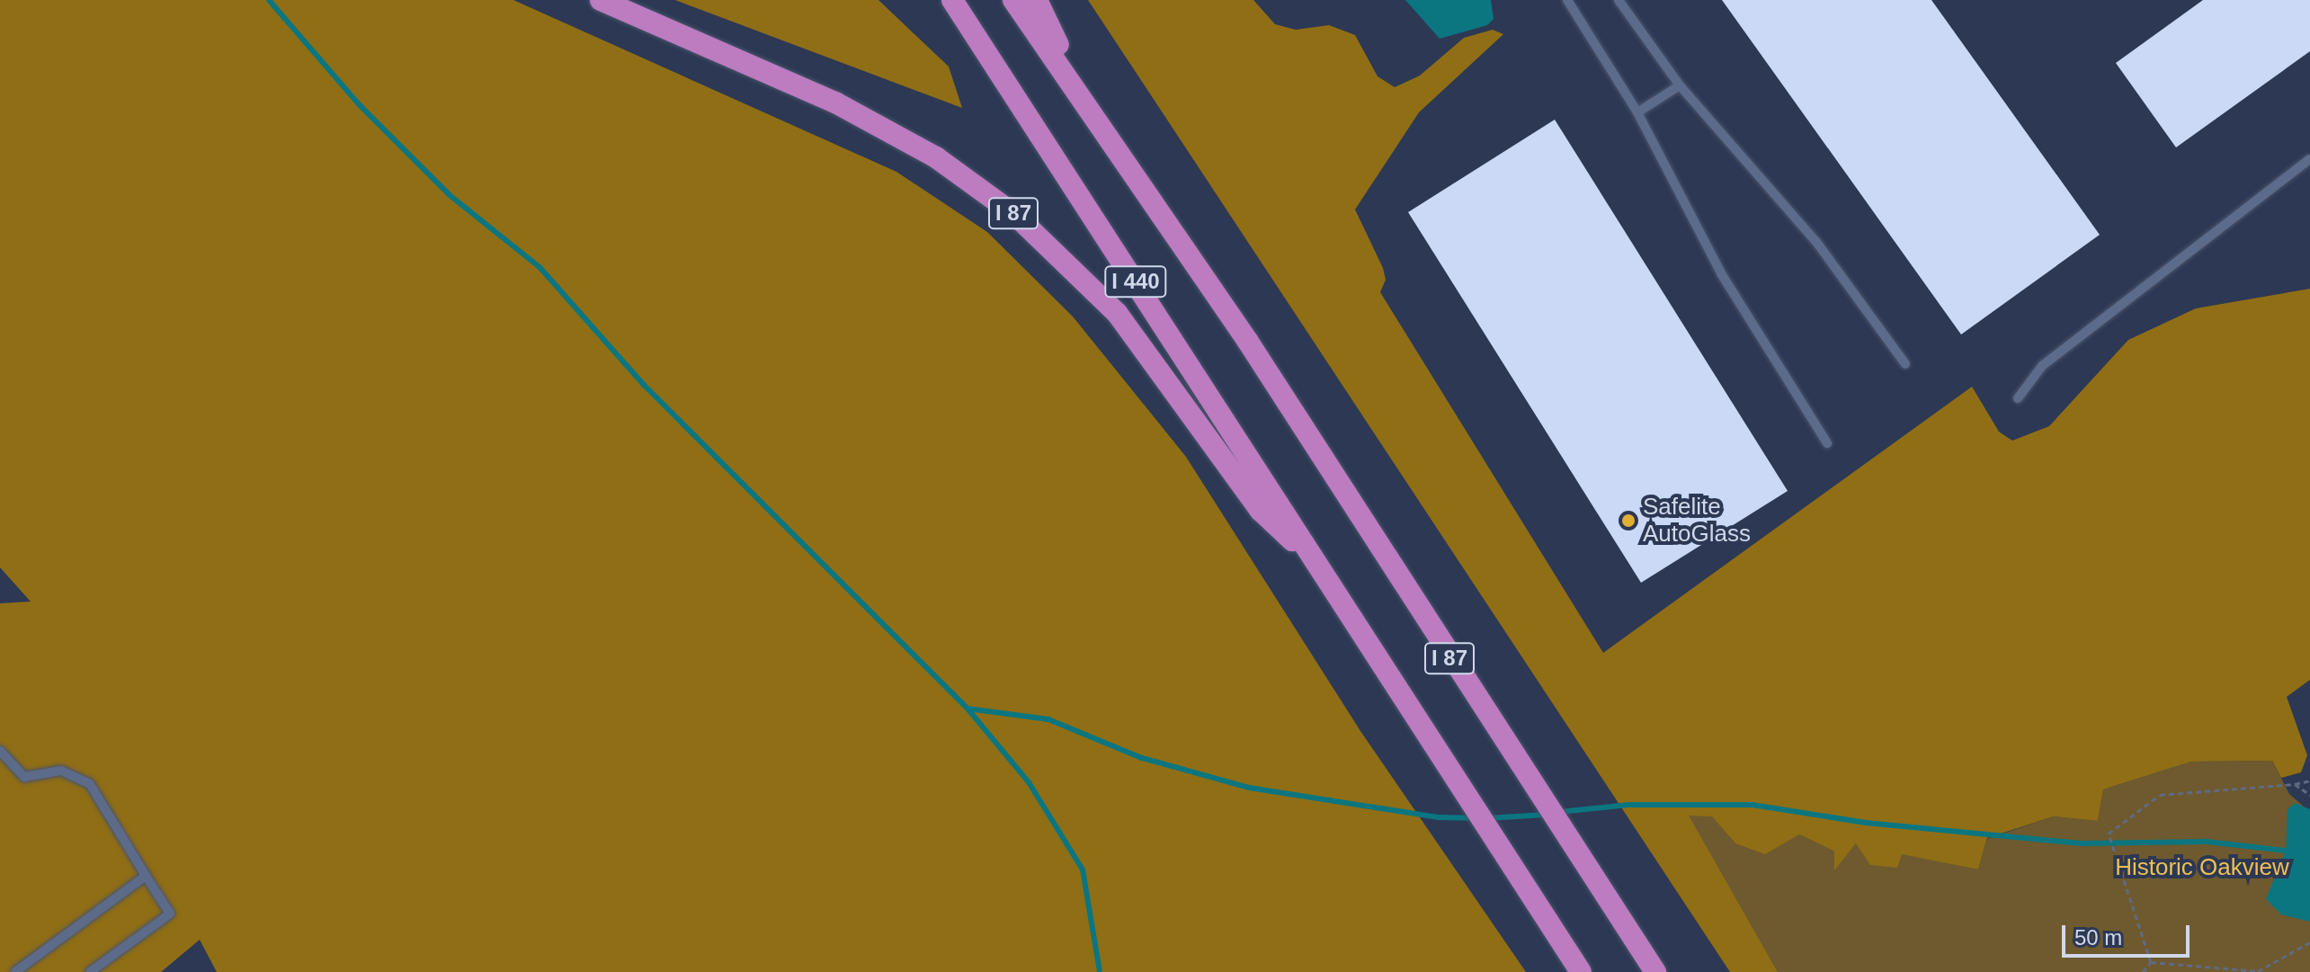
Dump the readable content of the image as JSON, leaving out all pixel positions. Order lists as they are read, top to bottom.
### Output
{
  "streets": {
    "highway": ["I 87", "I 440"]
  },
  "crossings": [
    ["I 87", "I 440"]
  ],
  "parks": ["Historic Oakview"],
  "places": ["Safelite AutoGlass"],
  "scale_bar": "50 m"
}
